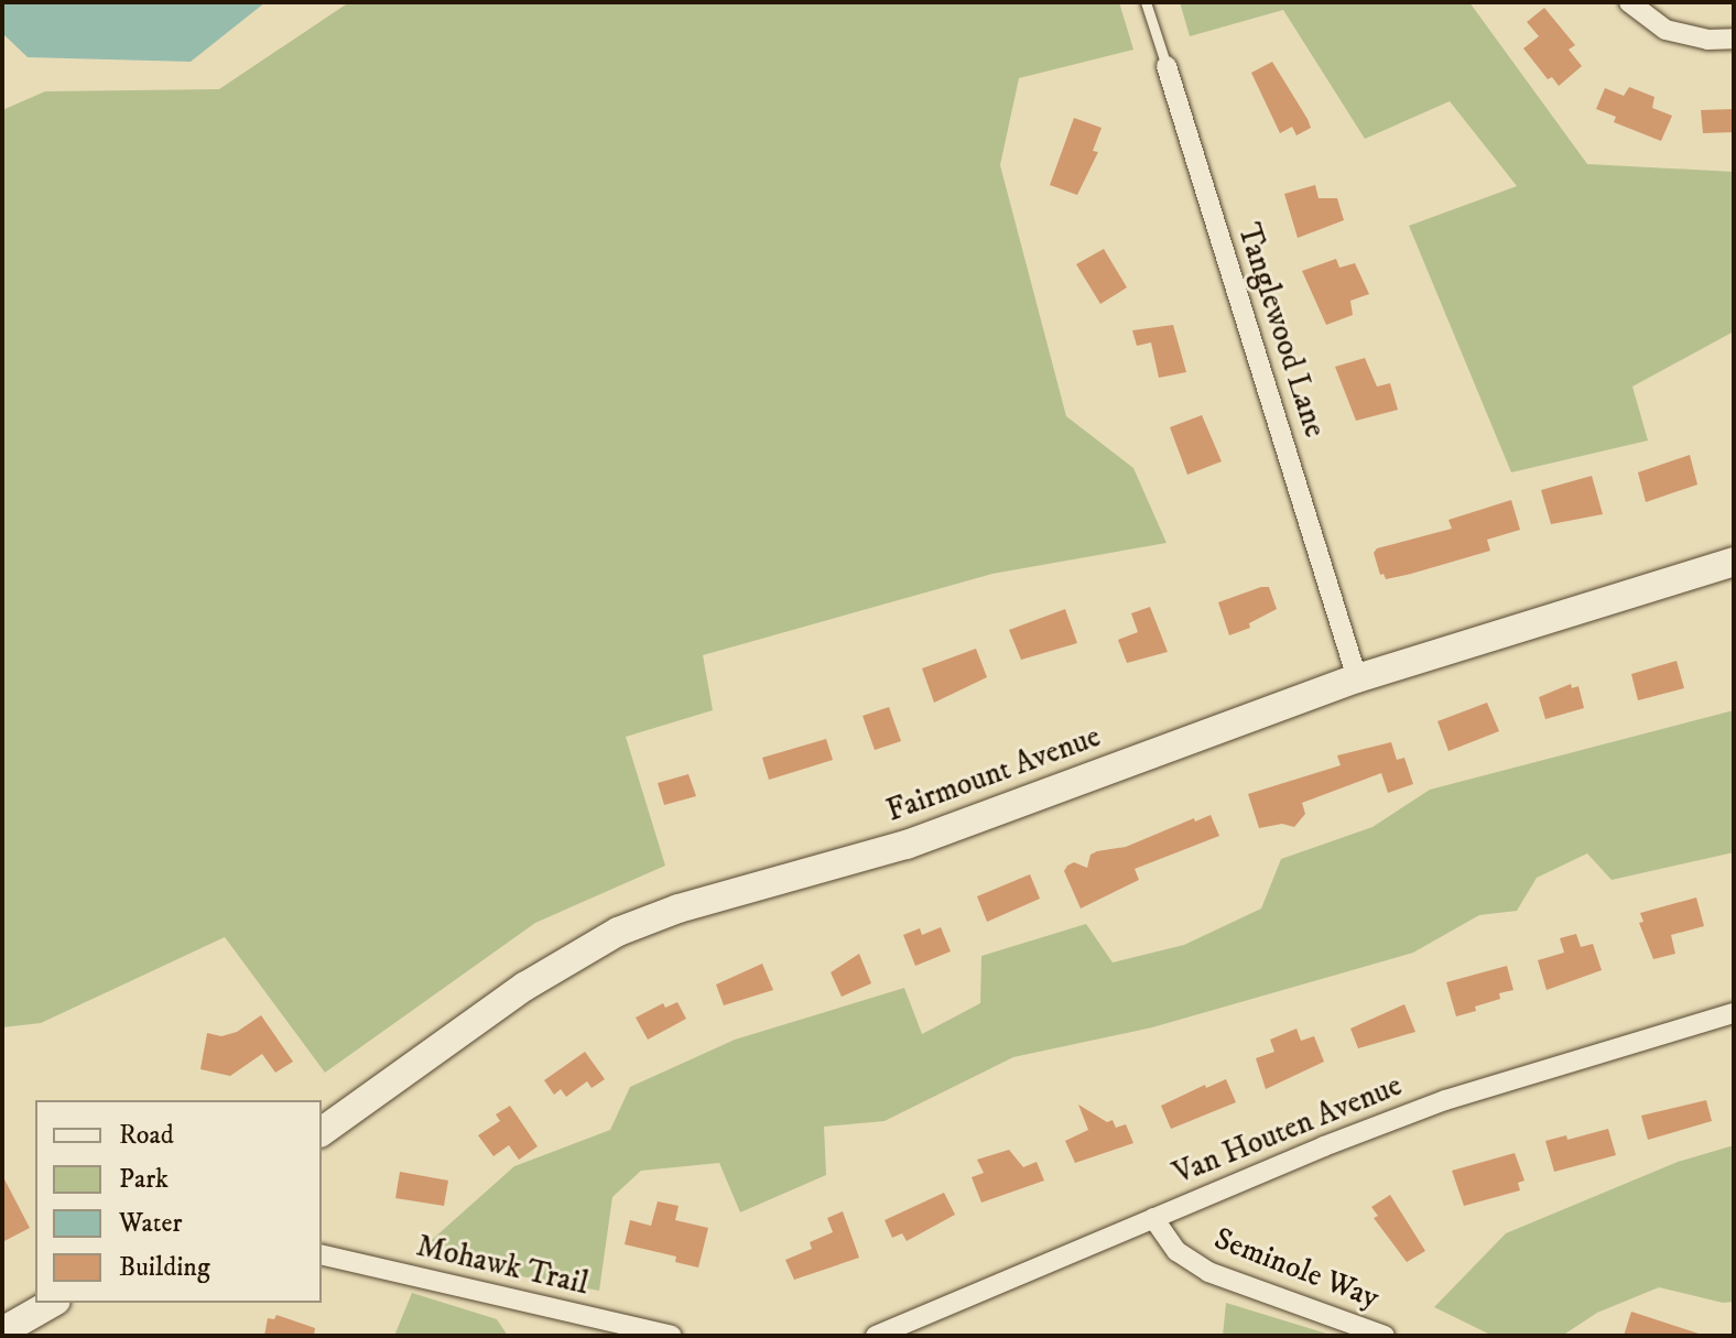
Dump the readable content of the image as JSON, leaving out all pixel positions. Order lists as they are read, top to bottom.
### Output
{
  "streets": {
    "main road": ["Fairmount Avenue"],
    "street": [
      "Tanglewood Lane",
      "Van Houten Avenue",
      "Mohawk Trail",
      "Seminole Way"
    ]
  },
  "crossings": [
    ["Tanglewood Lane", "Fairmount Avenue"],
    ["Van Houten Avenue", "Seminole Way"]
  ],
  "legend": [
    "Road",
    "Park",
    "Water",
    "Building"
  ]
}
